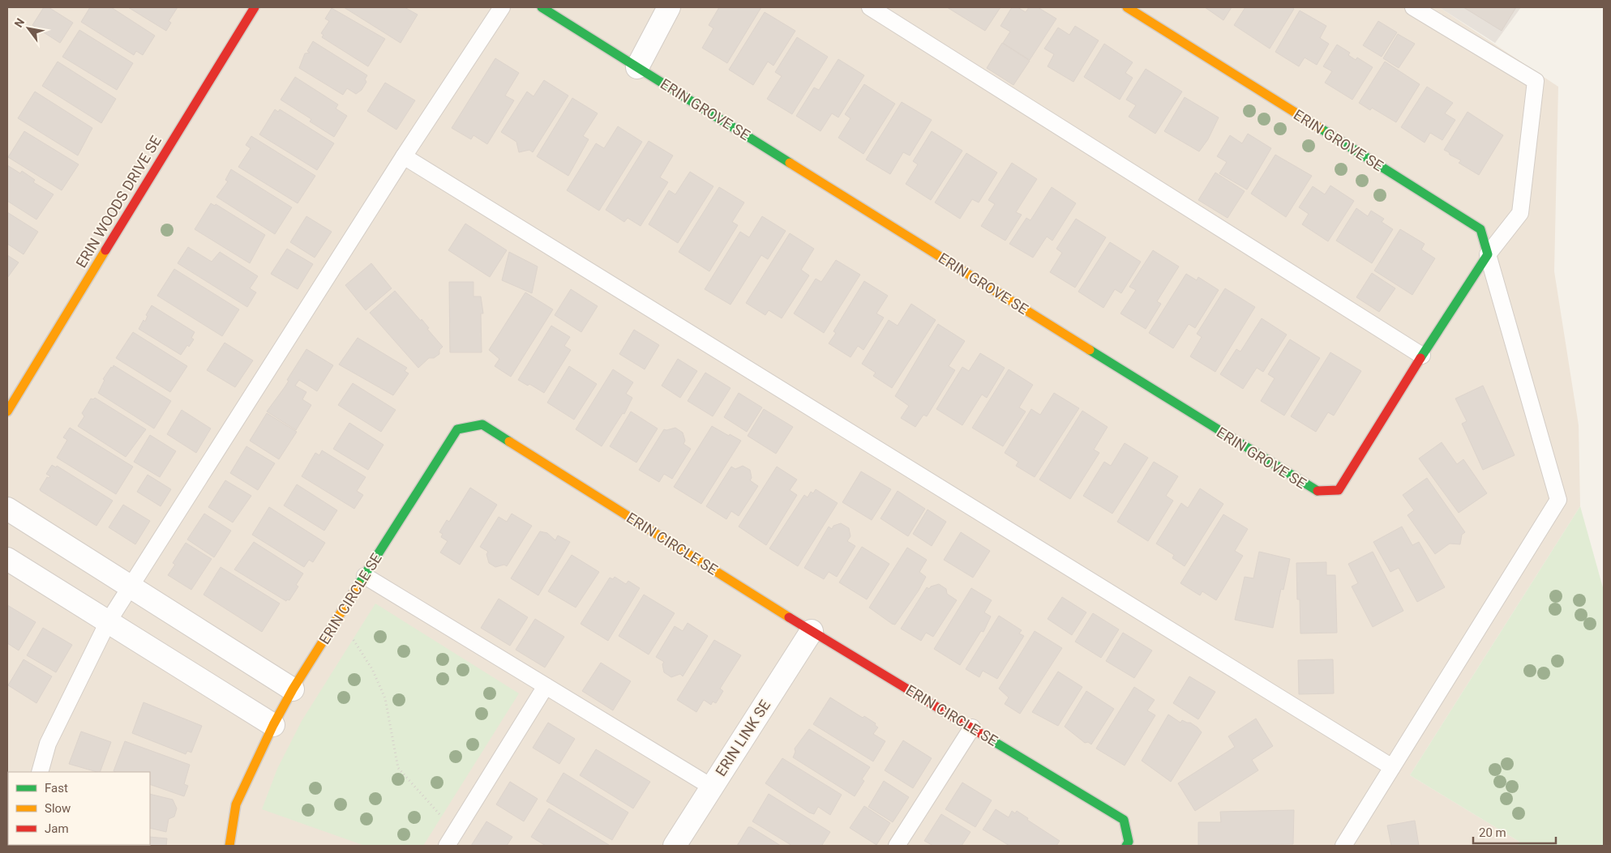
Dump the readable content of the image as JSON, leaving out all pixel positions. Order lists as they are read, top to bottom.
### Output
{
  "streets": {
    "street": [
      "ERIN GROVE SE",
      "ERIN WOODS DRIVE SE",
      "ERIN CIRCLE SE",
      "ERIN LINK SE"
    ]
  },
  "crossings": [
    ["ERIN CIRCLE SE", "ERIN LINK SE"]
  ],
  "legend": ["Fast", "Slow", "Jam"],
  "scale_bar": "20 m",
  "north": "top left"
}
